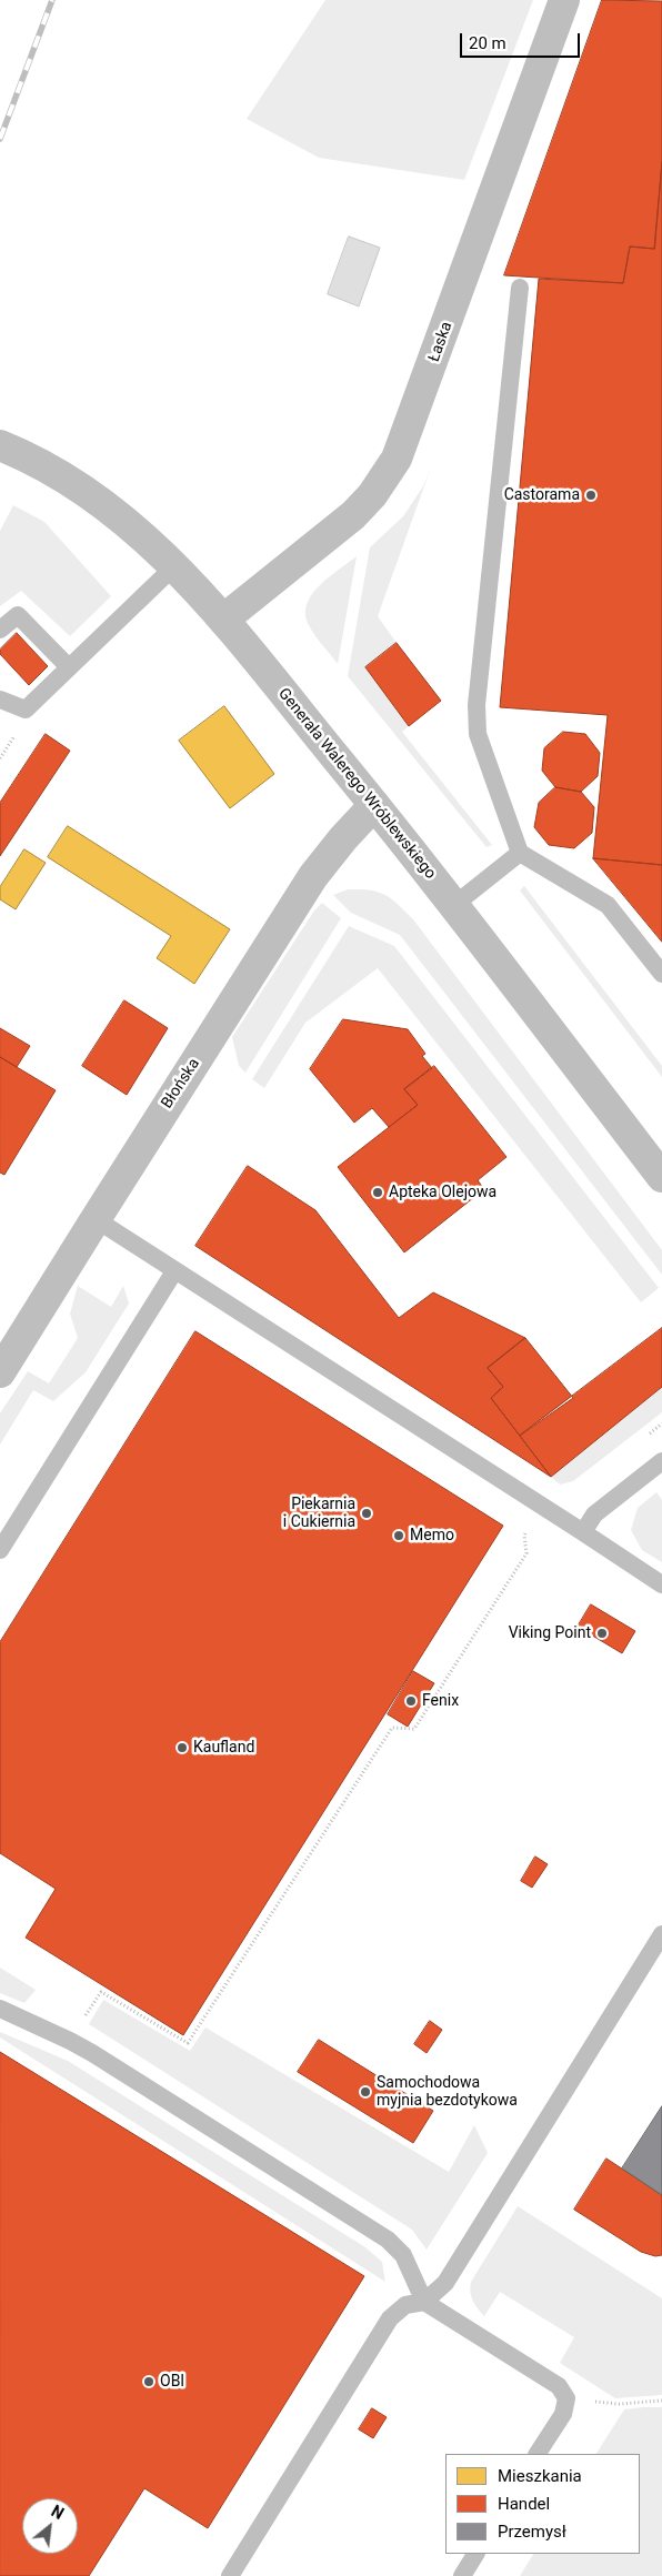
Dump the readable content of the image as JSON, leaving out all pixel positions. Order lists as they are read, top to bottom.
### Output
{
  "streets": {
    "street": ["Łaska", "Generała Walerego Wróblewskiego", "Błońska"]
  },
  "crossings": [
    ["Łaska", "Generała Walerego Wróblewskiego"],
    ["Generała Walerego Wróblewskiego", "Błońska"]
  ],
  "places": [
    "Castorama",
    "Apteka Olejowa",
    "Piekarnia i Cukiernia",
    "Memo",
    "Viking Point",
    "Fenix",
    "Kaufland",
    "Samochodowa myjnia bezdotykowa",
    "OBI"
  ],
  "legend": ["Mieszkania", "Handel", "Przemysł"],
  "scale_bar": "20 m",
  "north": "top right"
}
